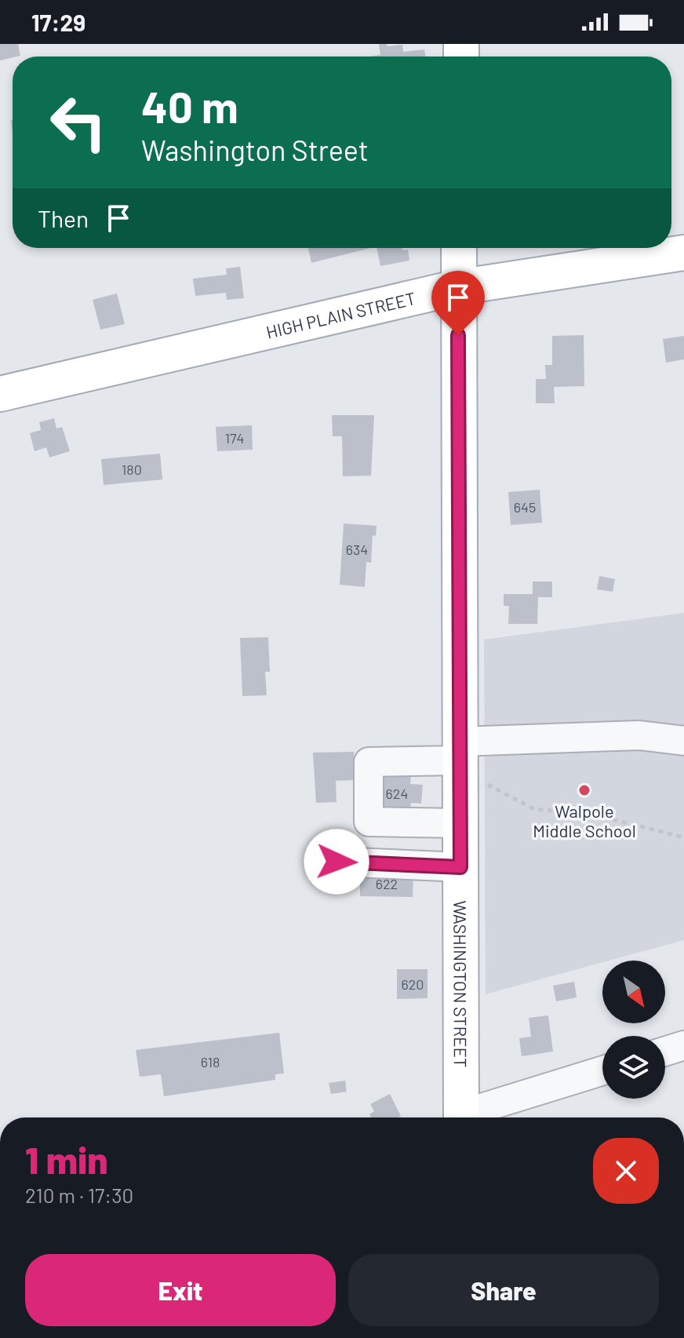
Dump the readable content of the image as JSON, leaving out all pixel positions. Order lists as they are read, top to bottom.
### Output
{
  "streets": {
    "main road": ["HIGH PLAIN STREET", "WASHINGTON STREET"]
  },
  "crossings": [
    ["HIGH PLAIN STREET", "WASHINGTON STREET"]
  ],
  "places": ["Walpole Middle School"],
  "house_numbers": [
    "174",
    "180",
    "645",
    "634",
    "624",
    "622",
    "620",
    "618"
  ],
  "north": "bottom right",
  "page": {
    "status": "17:29",
    "turn": ["40 m", "Washington Street"],
    "then": "Then",
    "heading": ["1 min", "210 m · 17:30"],
    "buttons": ["Exit", "Share"]
  }
}
